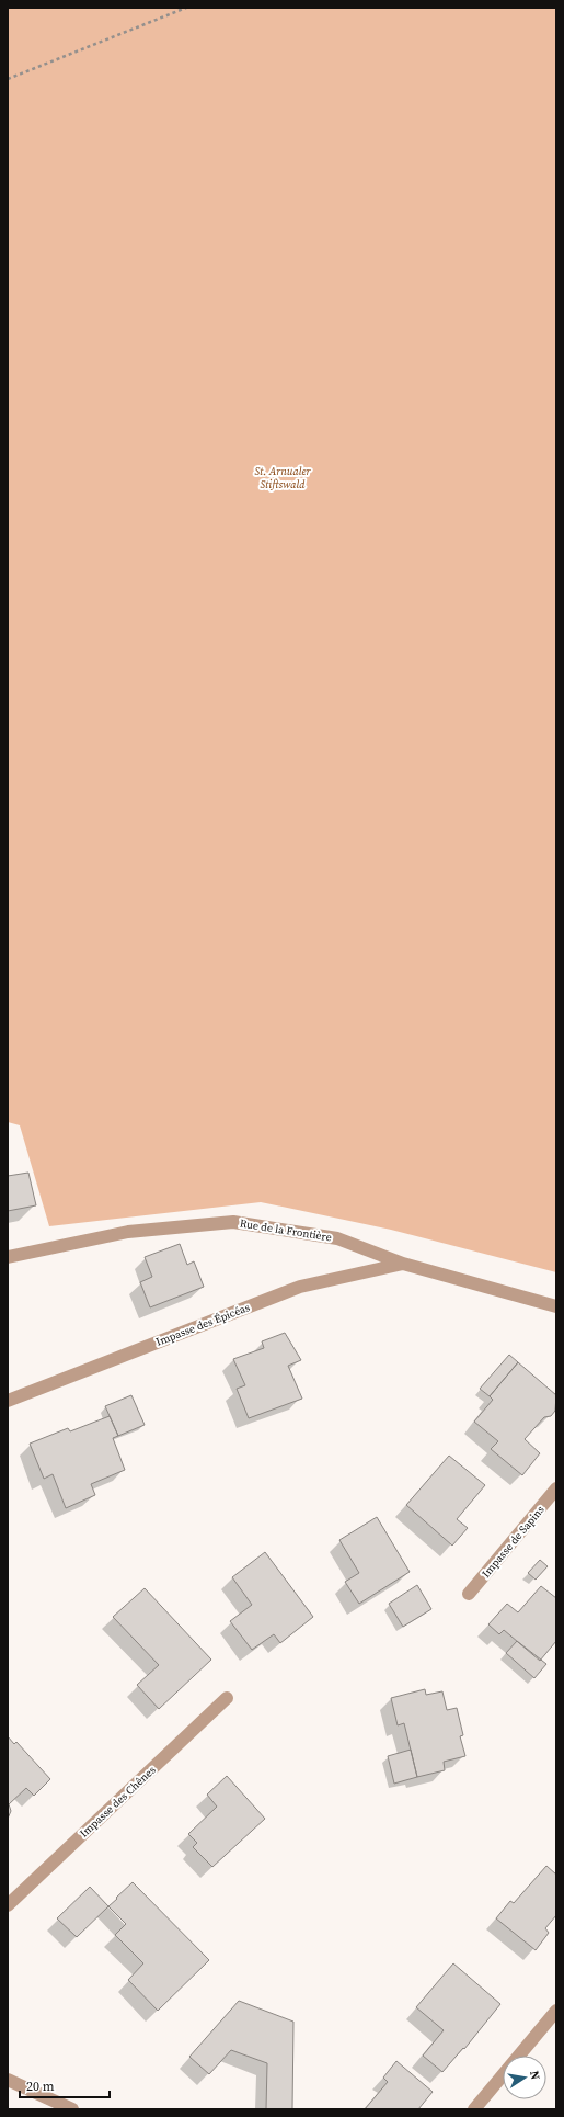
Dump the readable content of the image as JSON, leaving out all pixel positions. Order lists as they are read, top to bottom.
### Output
{
  "streets": {
    "street": [
      "Rue de la Frontière",
      "Impasse des Épicéas",
      "Impasse de Sapins",
      "Impasse des Chênes"
    ]
  },
  "crossings": [
    ["Rue de la Frontière", "Impasse des Épicéas"]
  ],
  "parks": ["St. Arnualer Stiftswald"],
  "scale_bar": "20 m",
  "north": "right"
}
